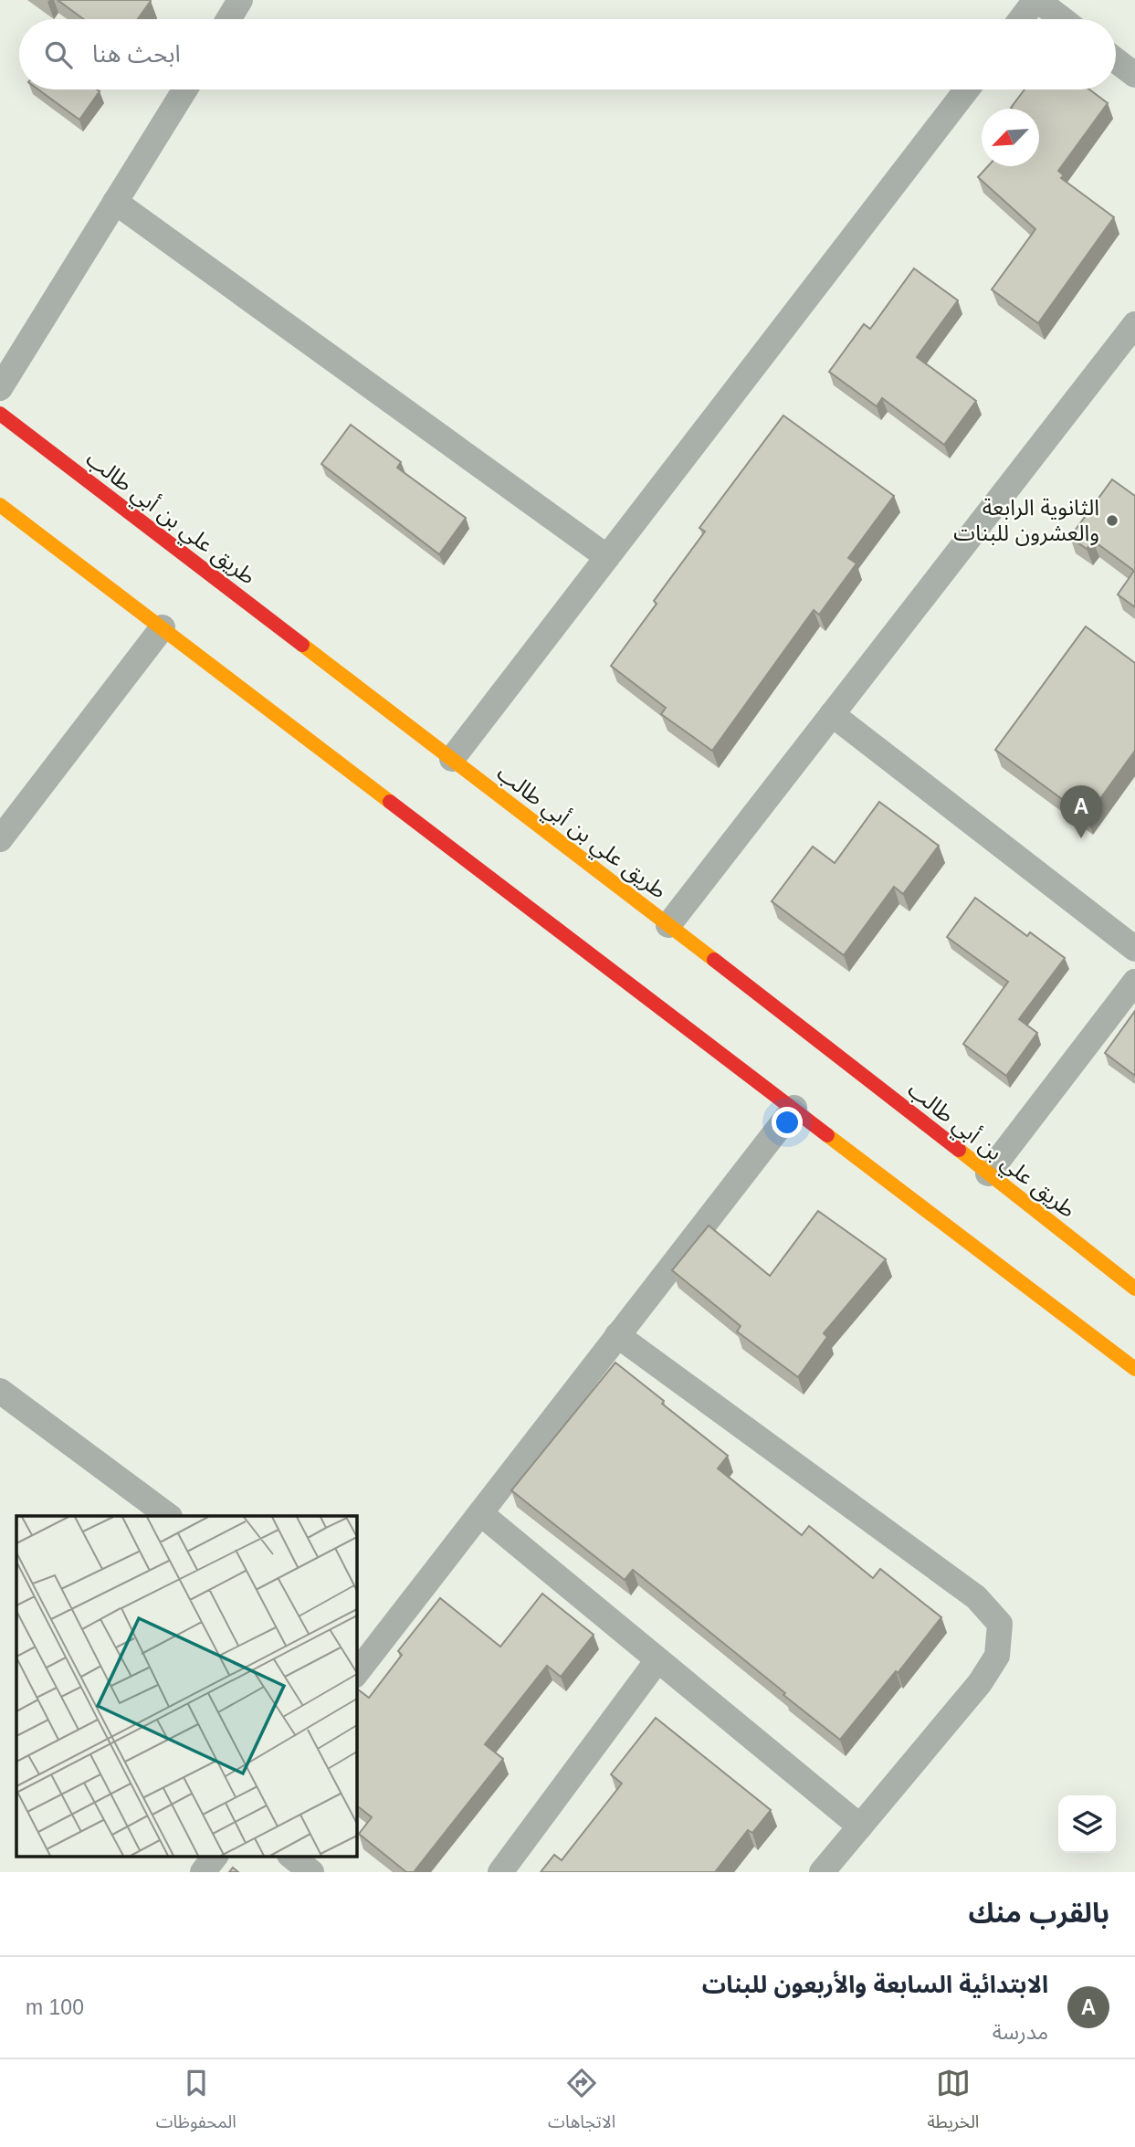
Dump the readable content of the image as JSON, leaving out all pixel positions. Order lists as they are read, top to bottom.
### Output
{
  "streets": {
    "main road": ["طريق علي بن أبي طالب"]
  },
  "places": ["الثانوية الرابعة والعشرون للبنات"],
  "north": "bottom left",
  "page": {
    "search": "ابحث هنا",
    "pins": "A",
    "heading": "بالقرب منك",
    "list": [
      {
        "mark": "A",
        "name": "الابتدائية السابعة والأربعون للبنات",
        "note": "مدرسة",
        "value": "100 m"
      }
    ],
    "nav": ["الخريطة", "الاتجاهات", "المحفوظات"]
  }
}
